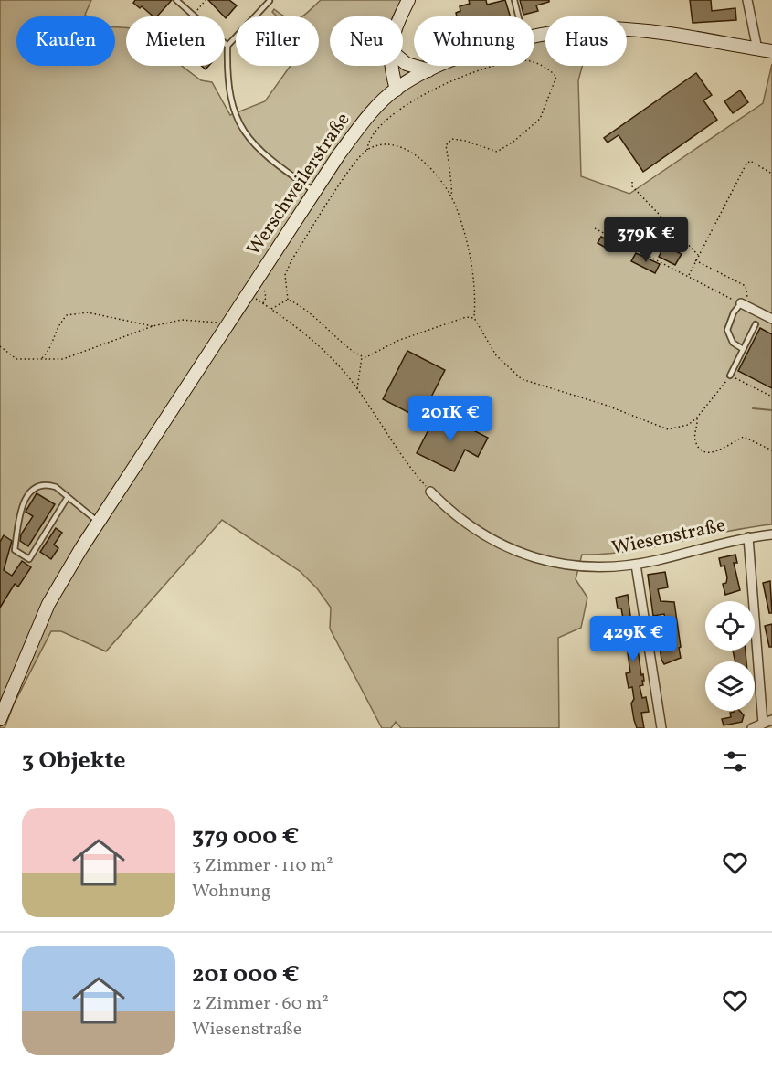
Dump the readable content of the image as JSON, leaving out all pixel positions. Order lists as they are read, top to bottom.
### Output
{
  "streets": {
    "main road": ["Werschweilerstraße"],
    "street": ["Wiesenstraße"]
  },
  "page": {
    "chip": [
      "Kaufen",
      "Mieten",
      "Filter",
      "Neu",
      "Wohnung",
      "Haus"
    ],
    "price": ["379K €", "201K €", "429K €"],
    "heading": "3 Objekte",
    "list": [
      {
        "name": "379 000 €",
        "note": "3 Zimmer · 110 m² · Wohnung"
      },
      {
        "name": "201 000 €",
        "note": "2 Zimmer · 60 m² · Wiesenstraße"
      }
    ]
  }
}
